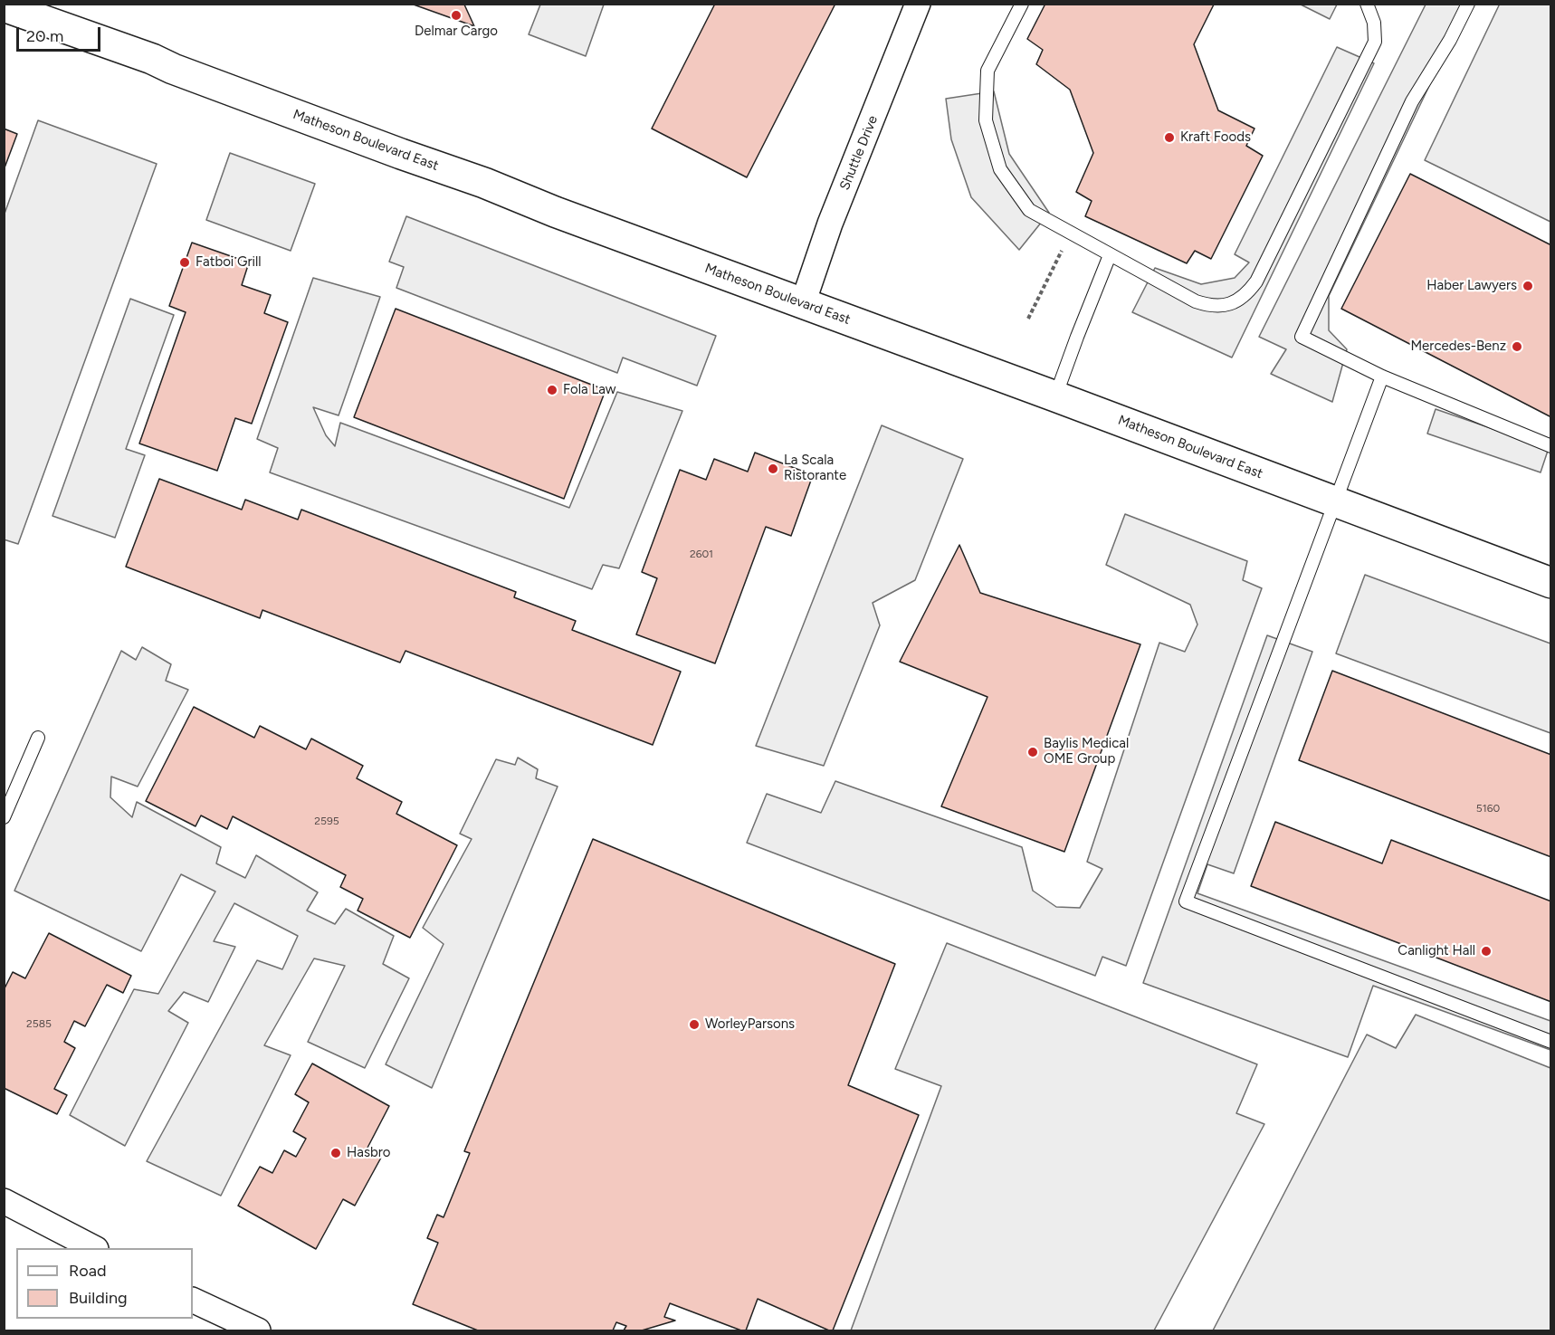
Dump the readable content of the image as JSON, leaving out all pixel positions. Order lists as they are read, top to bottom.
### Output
{
  "streets": {
    "street": ["Matheson Boulevard East", "Shuttle Drive"]
  },
  "crossings": [
    ["Matheson Boulevard East", "Shuttle Drive"]
  ],
  "places": [
    "Delmar Cargo",
    "Kraft Foods",
    "Fatboi Grill",
    "Haber Lawyers",
    "Mercedes-Benz",
    "Fola Law",
    "La Scala Ristorante",
    "Baylis Medical OME Group",
    "Canlight Hall",
    "WorleyParsons",
    "Hasbro"
  ],
  "house_numbers": [
    "2601",
    "5160",
    "2595",
    "2585"
  ],
  "legend": ["Road", "Building"],
  "scale_bar": "20 m"
}
